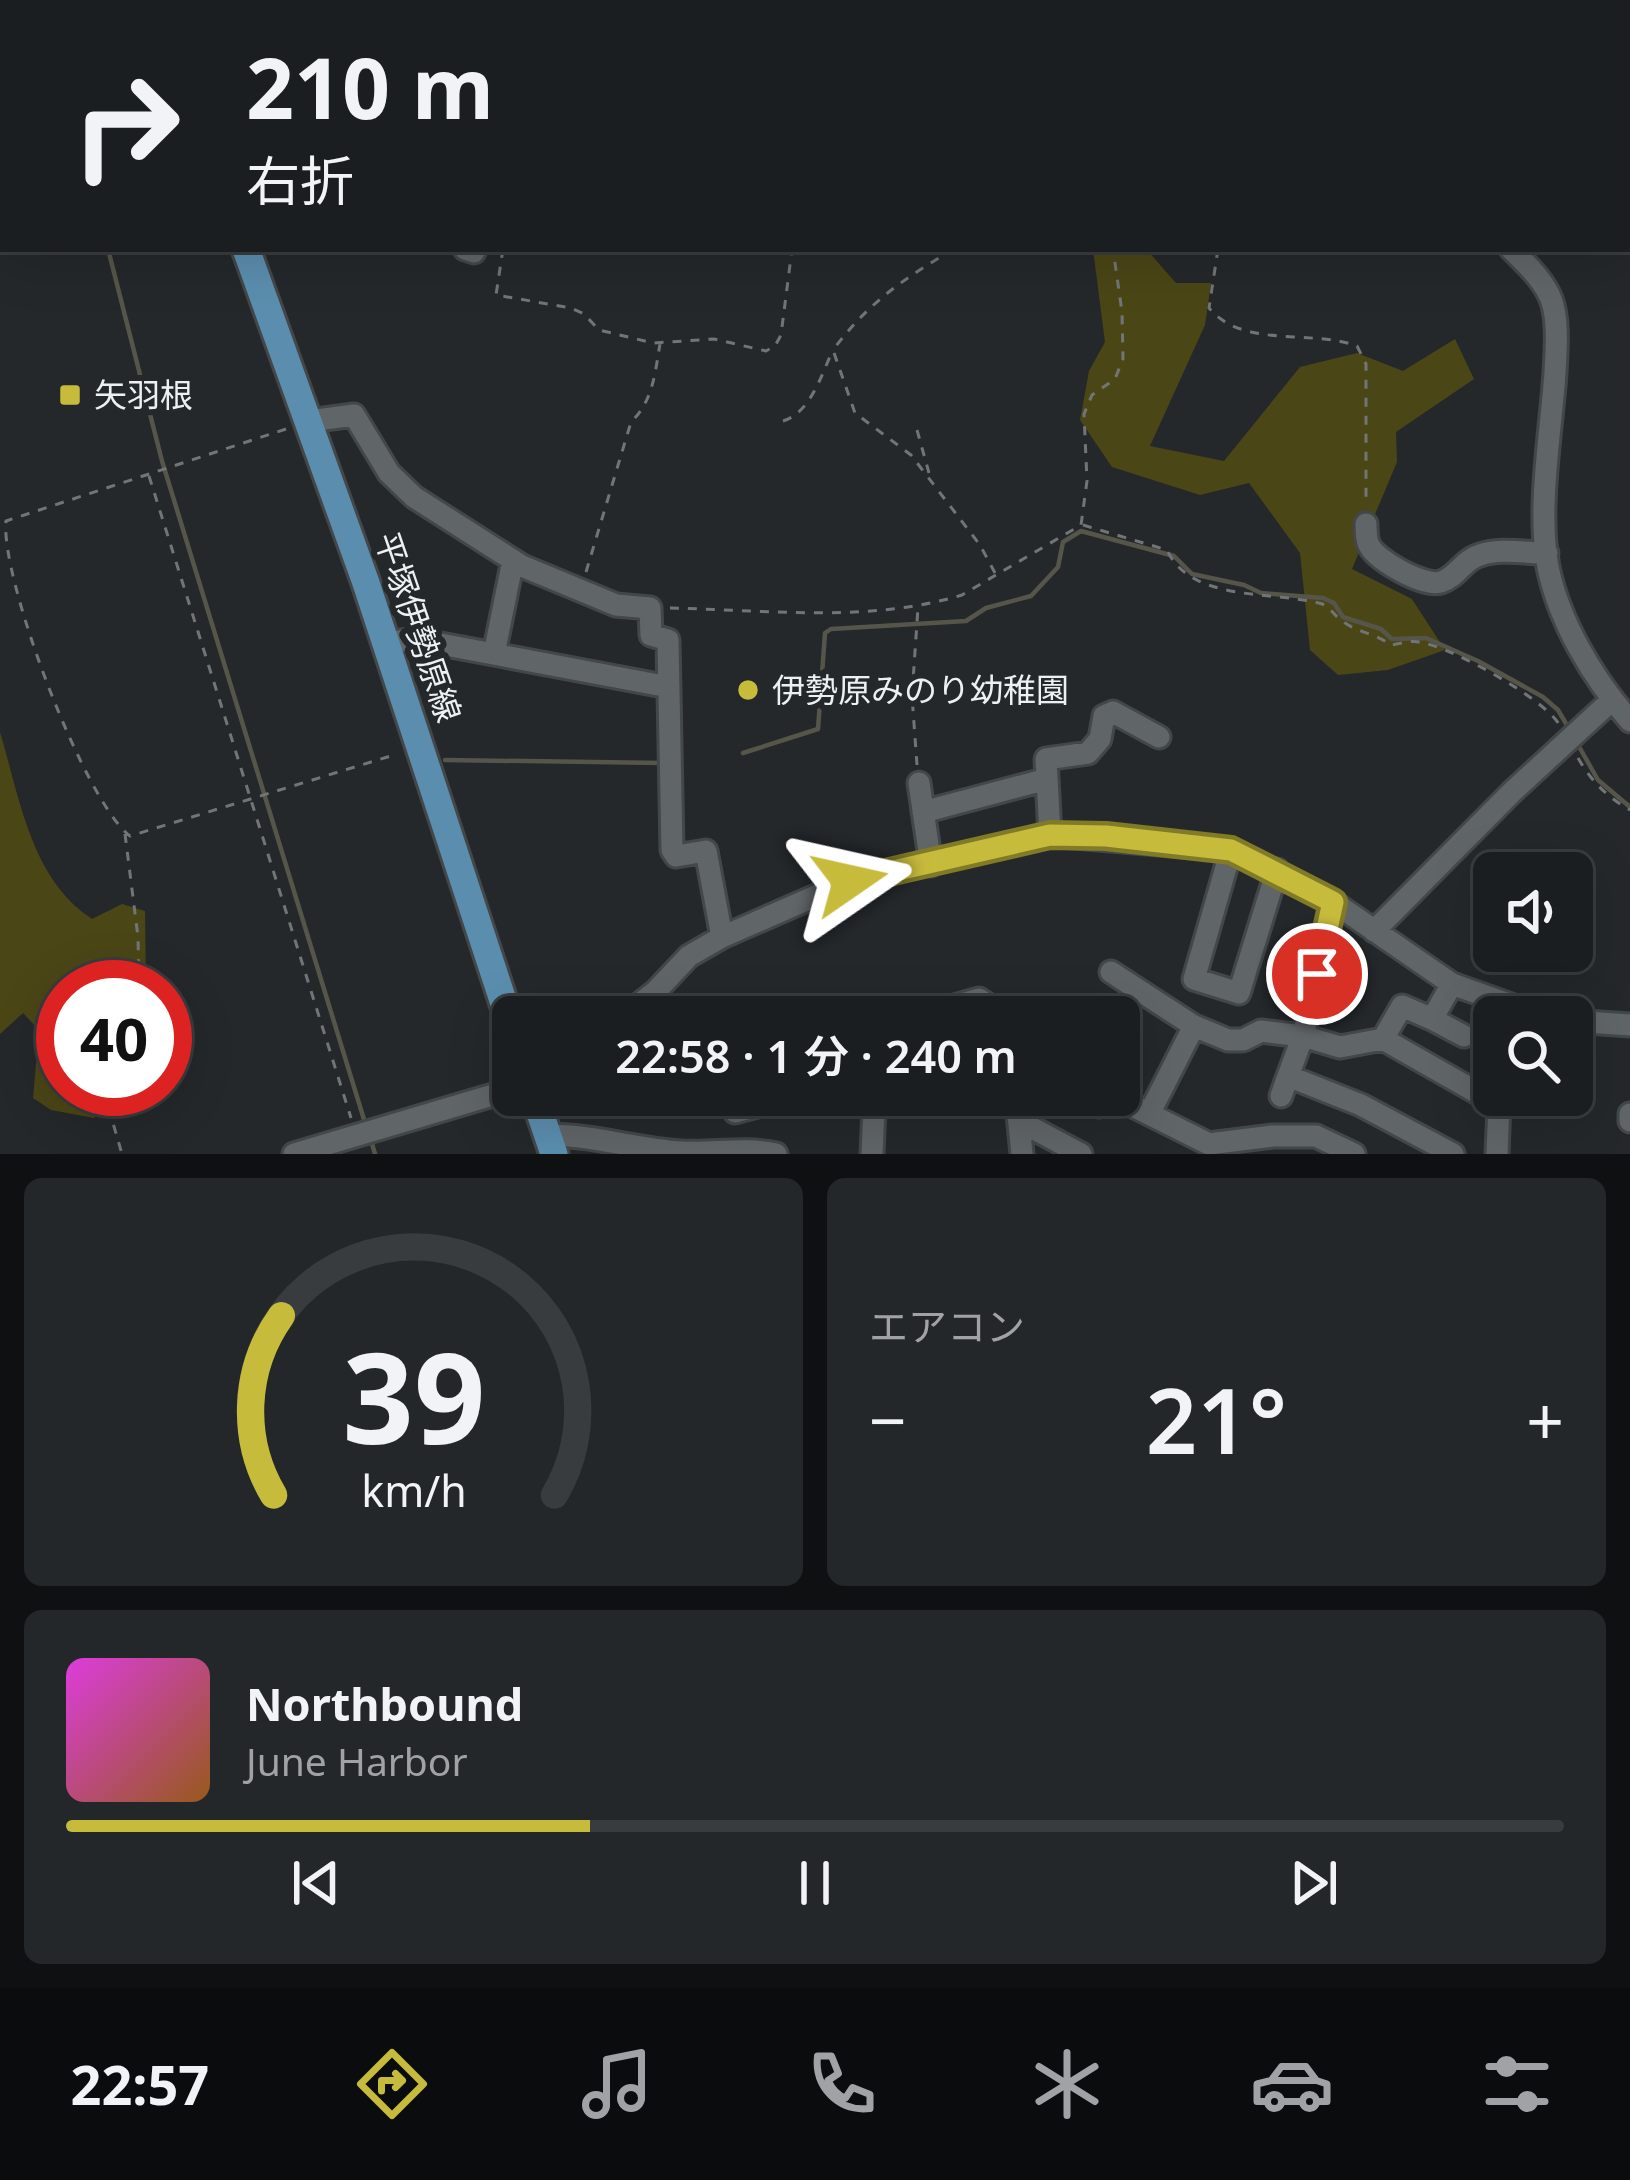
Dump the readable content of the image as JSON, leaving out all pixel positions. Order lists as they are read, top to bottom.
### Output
{
  "streets": {
    "main road": ["平塚伊勢原線"]
  },
  "places": {
    "transit": ["矢羽根"],
    "other": ["伊勢原みのり幼稚園"]
  },
  "page": {
    "turn": ["210 m", "右折"],
    "limit": "40",
    "trip": "22:58 · 1 分 · 240 m",
    "tile": "エアコン",
    "heat": ["−", "21°", "+"],
    "song": ["Northbound", "June Harbor"],
    "tabs": "22:57",
    "gauge": ["39", "km/h"]
  }
}
